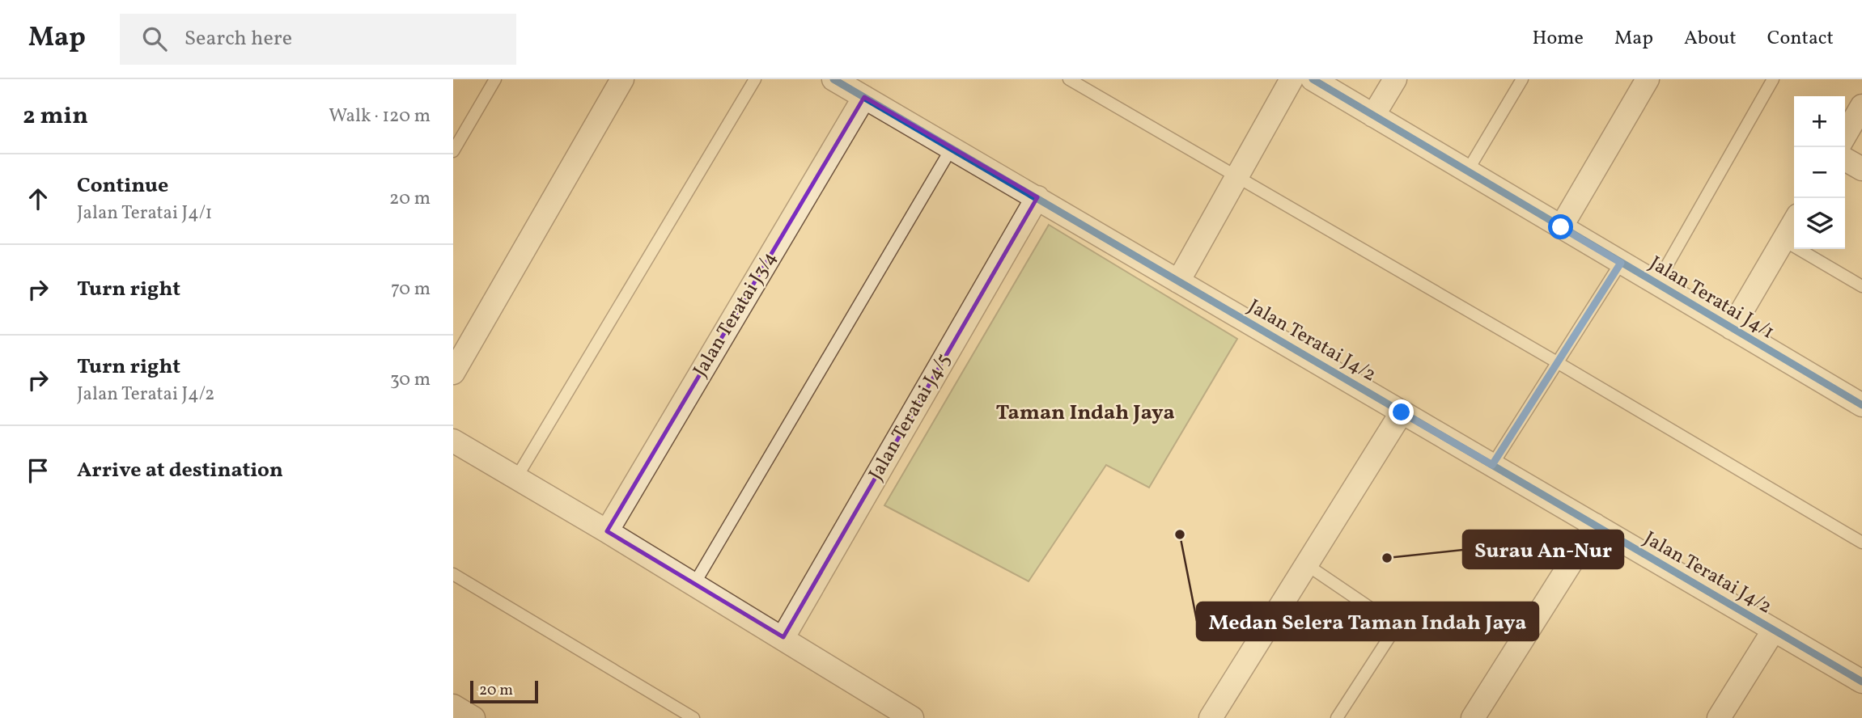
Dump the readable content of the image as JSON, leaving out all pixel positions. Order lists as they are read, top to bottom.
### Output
{
  "streets": {
    "street": [
      "Jalan Teratai J4/1",
      "Jalan Teratai J3/4",
      "Jalan Teratai J4/2",
      "Jalan Teratai J4/5"
    ]
  },
  "crossings": [
    ["Jalan Teratai J3/4", "Jalan Teratai J4/2"],
    ["Jalan Teratai J4/2", "Jalan Teratai J4/5"]
  ],
  "districts": ["Taman Indah Jaya"],
  "places": ["Medan Selera Taman Indah Jaya", "Surau An-Nur"],
  "scale_bar": "20 m",
  "page": {
    "header": "Map",
    "search": "Search here",
    "nav": [
      "Home",
      "Map",
      "About",
      "Contact"
    ],
    "heading": ["2 min", "Walk · 120 m"],
    "map_buttons": ["+", "−"],
    "list": [
      ["Continue", "Jalan Teratai J4/1", "20 m"],
      ["Turn right", "70 m"],
      ["Turn right", "Jalan Teratai J4/2", "30 m"],
      "Arrive at destination"
    ],
    "scale": "20 m"
  }
}
